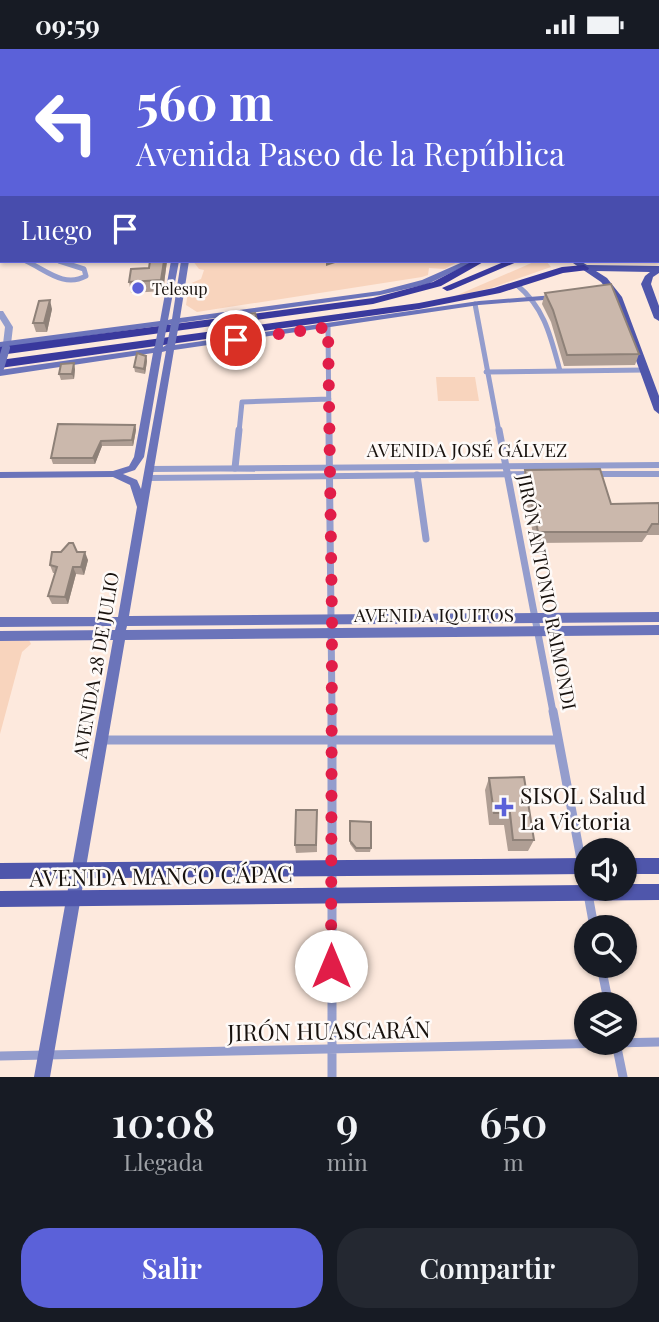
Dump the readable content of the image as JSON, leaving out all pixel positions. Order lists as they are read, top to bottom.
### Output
{
  "streets": {
    "main road": ["AVENIDA IQUITOS", "AVENIDA 28 DE JULIO", "AVENIDA MANCO CÁPAC"],
    "street": ["AVENIDA JOSÉ GÁLVEZ", "JIRÓN ANTONIO RAIMONDI", "JIRÓN HUASCARÁN"]
  },
  "crossings": [
    ["AVENIDA JOSÉ GÁLVEZ", "JIRÓN ANTONIO RAIMONDI"],
    ["AVENIDA JOSÉ GÁLVEZ", "AVENIDA 28 DE JULIO"],
    ["JIRÓN ANTONIO RAIMONDI", "AVENIDA IQUITOS"],
    ["AVENIDA IQUITOS", "AVENIDA 28 DE JULIO"],
    ["AVENIDA 28 DE JULIO", "AVENIDA MANCO CÁPAC"],
    ["AVENIDA 28 DE JULIO", "JIRÓN HUASCARÁN"]
  ],
  "places": {
    "other": ["Telesup"],
    "health": ["SISOL Salud La Victoria"]
  },
  "page": {
    "status": "09:59",
    "turn": ["560 m", "Avenida Paseo de la República"],
    "then": "Luego",
    "eta": [
      "10:08",
      "Llegada",
      "9",
      "min",
      "650",
      "m"
    ],
    "buttons": ["Salir", "Compartir"]
  }
}
